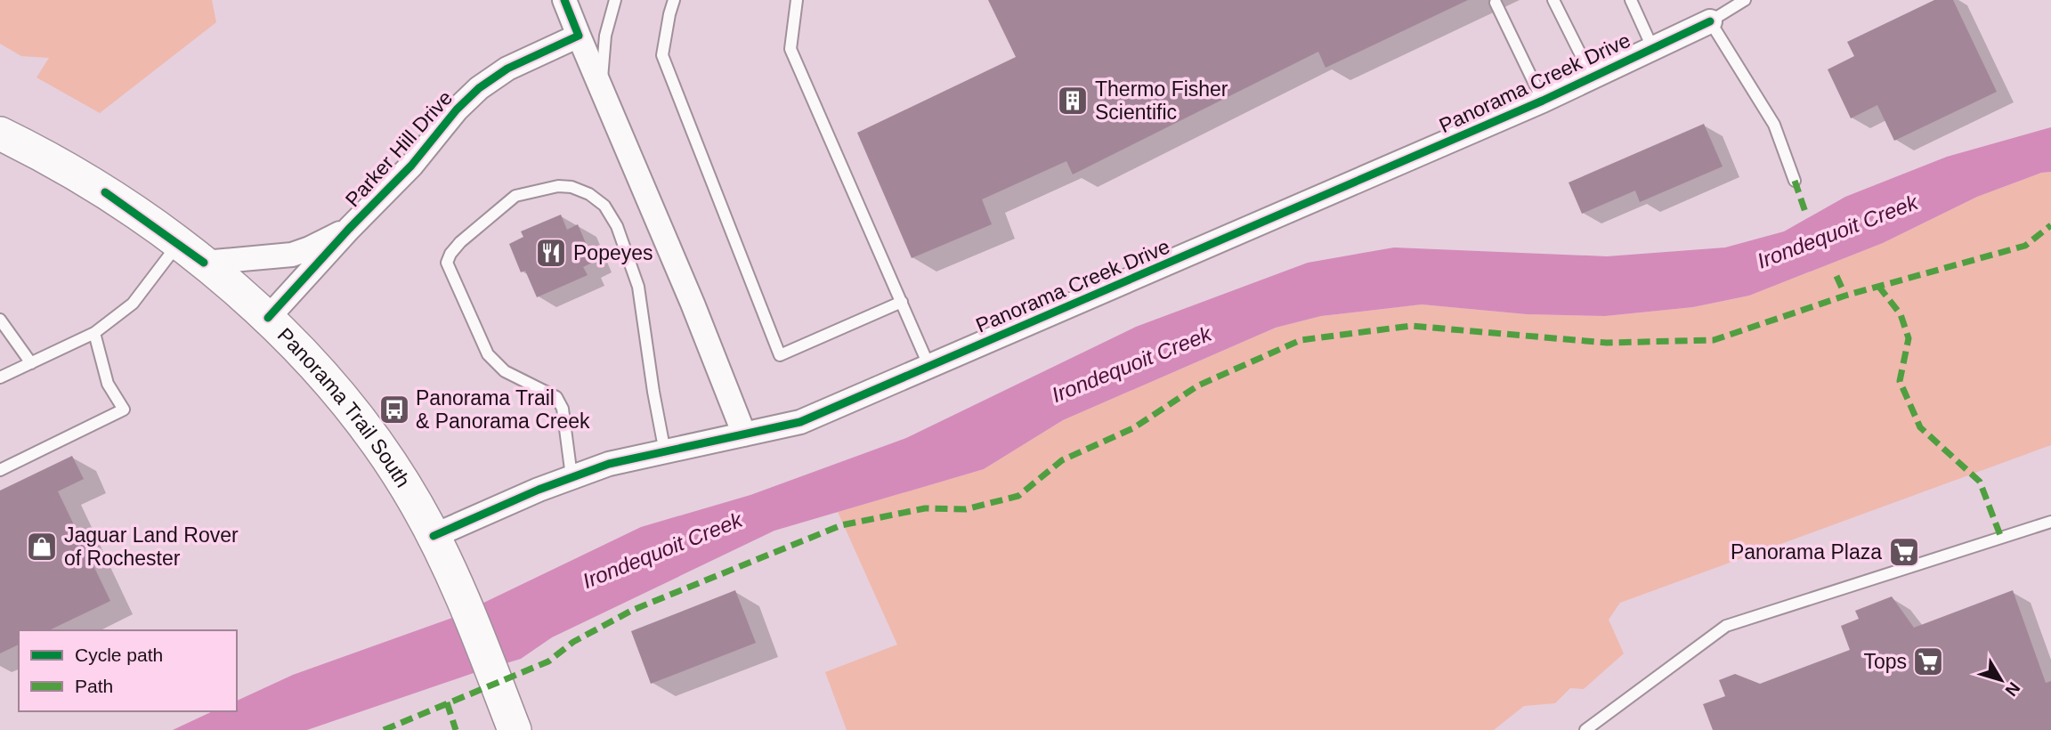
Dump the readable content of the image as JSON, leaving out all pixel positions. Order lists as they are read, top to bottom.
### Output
{
  "streets": {
    "main road": ["Panorama Trail South"],
    "street": ["Panorama Creek Drive", "Parker Hill Drive"]
  },
  "crossings": [
    ["Panorama Creek Drive", "Panorama Trail South"],
    ["Parker Hill Drive", "Panorama Trail South"]
  ],
  "water": ["Irondequoit Creek"],
  "places": {
    "building": ["Thermo Fisher Scientific"],
    "restaurant": ["Popeyes"],
    "bus stop": ["Panorama Trail & Panorama Creek"],
    "shop": ["Jaguar Land Rover of Rochester"],
    "supermarket": ["Panorama Plaza", "Tops"]
  },
  "legend": ["Cycle path", "Path"],
  "north": "bottom right"
}
